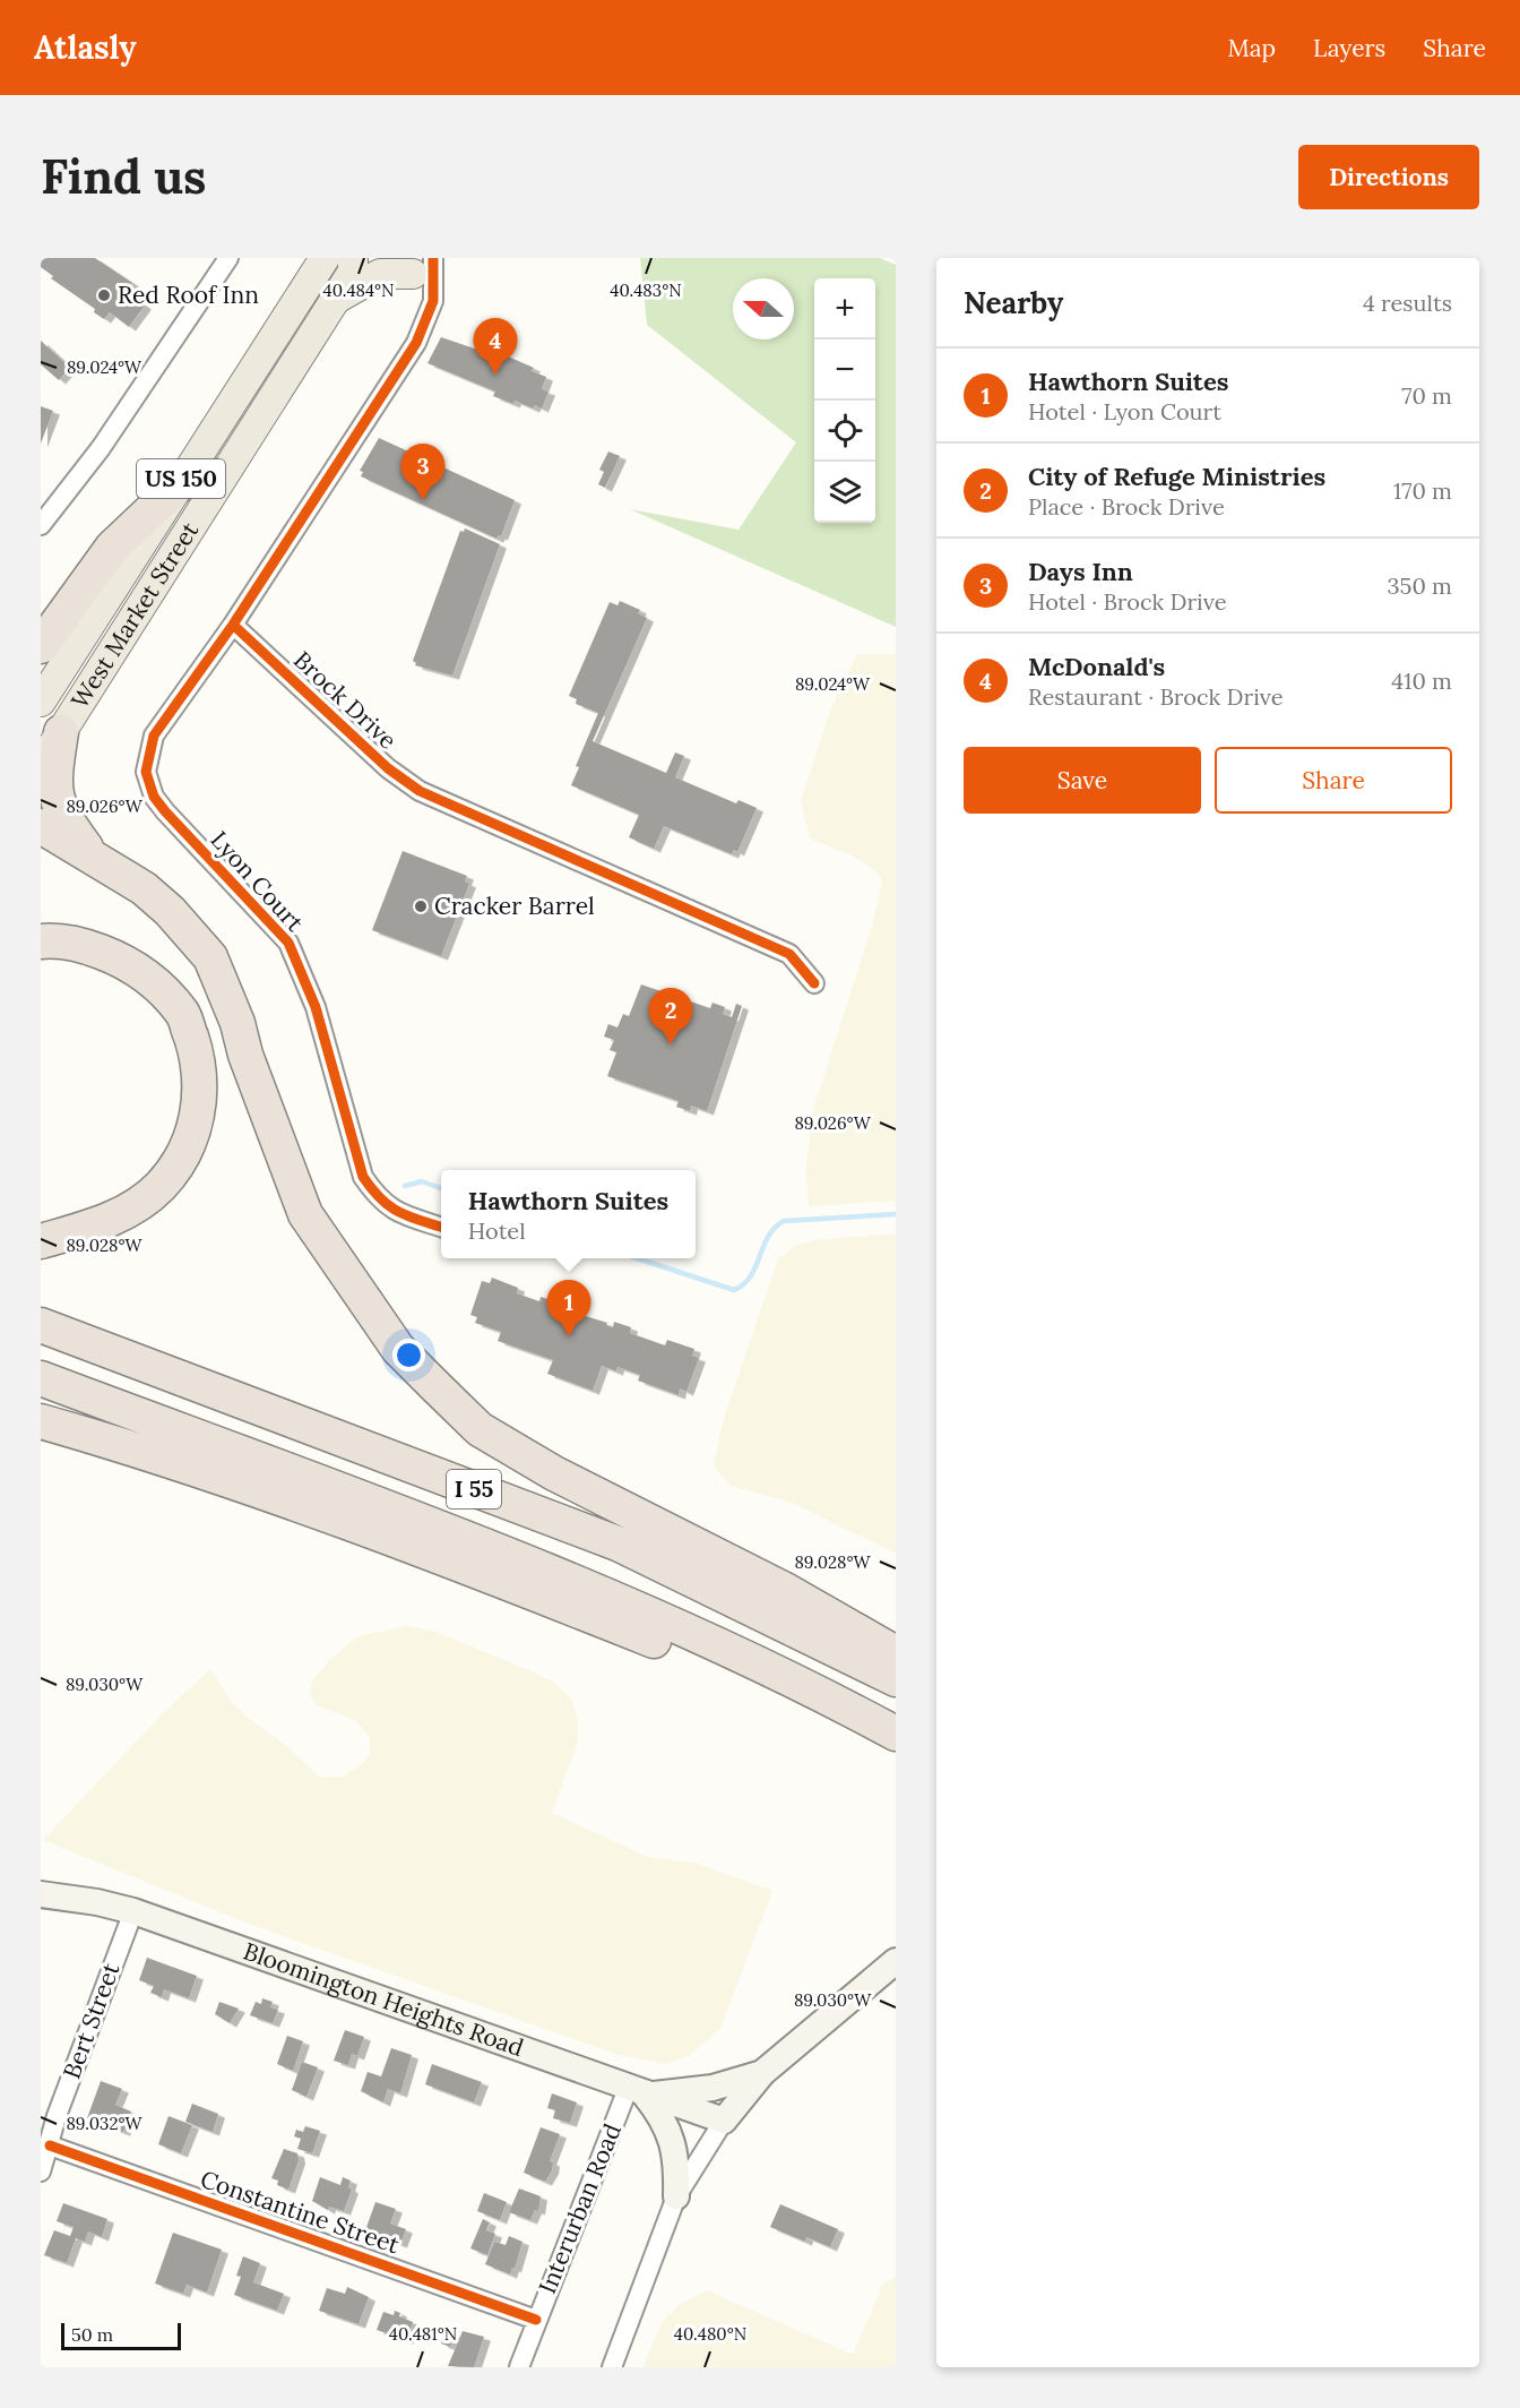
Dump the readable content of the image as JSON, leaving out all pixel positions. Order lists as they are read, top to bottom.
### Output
{
  "streets": {
    "highway": ["I 55"],
    "main road": ["US 150", "West Market Street", "Bloomington Heights Road"],
    "street": [
      "Brock Drive",
      "Lyon Court",
      "Bert Street",
      "Interurban Road",
      "Constantine Street"
    ]
  },
  "crossings": [
    ["Brock Drive", "Lyon Court"],
    ["Bloomington Heights Road", "Bert Street"],
    ["Bloomington Heights Road", "Interurban Road"],
    ["Bert Street", "Constantine Street"],
    ["Interurban Road", "Constantine Street"]
  ],
  "places": ["Red Roof Inn", "Cracker Barrel"],
  "scale_bar": "50 m",
  "north": "left",
  "page": {
    "header": "Atlasly",
    "nav": ["Map", "Layers", "Share"],
    "buttons": [
      "Directions",
      ["Save", "Share"]
    ],
    "title": "Find us",
    "heading": ["Nearby", "4 results"],
    "map_buttons": ["+", "−"],
    "pins": [
      "4",
      "3",
      "2",
      "1"
    ],
    "list": [
      {
        "mark": "1",
        "name": "Hawthorn Suites",
        "note": "Hotel · Lyon Court",
        "value": "70 m"
      },
      {
        "mark": "2",
        "name": "City of Refuge Ministries",
        "note": "Place · Brock Drive",
        "value": "170 m"
      },
      {
        "mark": "3",
        "name": "Days Inn",
        "note": "Hotel · Brock Drive",
        "value": "350 m"
      },
      {
        "mark": "4",
        "name": "McDonald's",
        "note": "Restaurant · Brock Drive",
        "value": "410 m"
      }
    ],
    "popup": ["Hawthorn Suites", "Hotel"],
    "scale": "50 m"
  },
  "coordinates": [
    "40.484°N",
    "40.483°N",
    "89.024°W",
    "89.026°W",
    "89.028°W",
    "89.030°W",
    "89.032°W",
    "40.481°N",
    "40.480°N"
  ]
}
